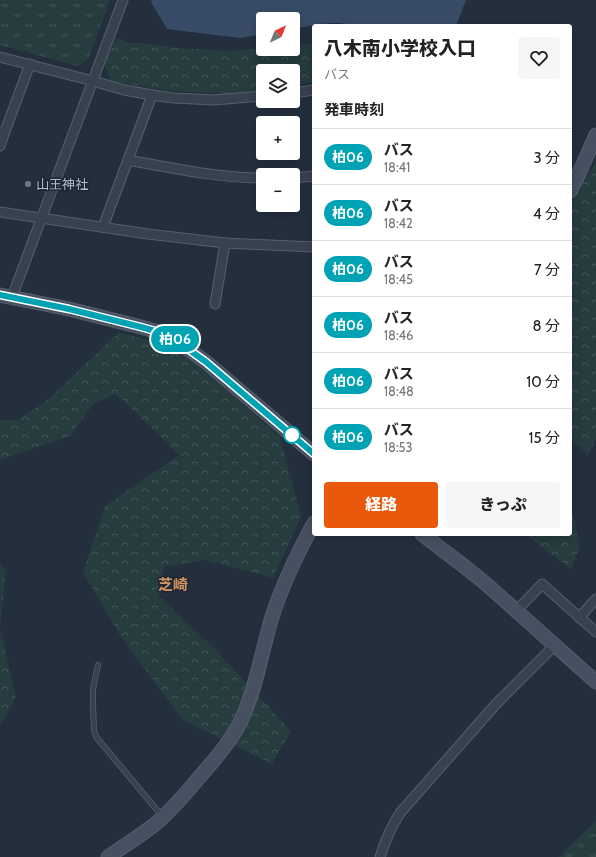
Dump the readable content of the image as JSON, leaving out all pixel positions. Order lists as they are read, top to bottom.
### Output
{
  "districts": ["芝崎"],
  "places": ["山王神社"],
  "lines": ["bus line 柏06"],
  "north": "top right",
  "page": {
    "on_map": "柏06",
    "map_buttons": ["+", "−"],
    "heading": [
      ["八木南小学校入口", "バス"],
      "発車時刻"
    ],
    "list": [
      {
        "mark": "柏06",
        "name": "バス",
        "note": "18:41",
        "value": "3 分"
      },
      {
        "mark": "柏06",
        "name": "バス",
        "note": "18:42",
        "value": "4 分"
      },
      {
        "mark": "柏06",
        "name": "バス",
        "note": "18:45",
        "value": "7 分"
      },
      {
        "mark": "柏06",
        "name": "バス",
        "note": "18:46",
        "value": "8 分"
      },
      {
        "mark": "柏06",
        "name": "バス",
        "note": "18:48",
        "value": "10 分"
      },
      {
        "mark": "柏06",
        "name": "バス",
        "note": "18:53",
        "value": "15 分"
      }
    ],
    "buttons": ["経路", "きっぷ"]
  }
}
